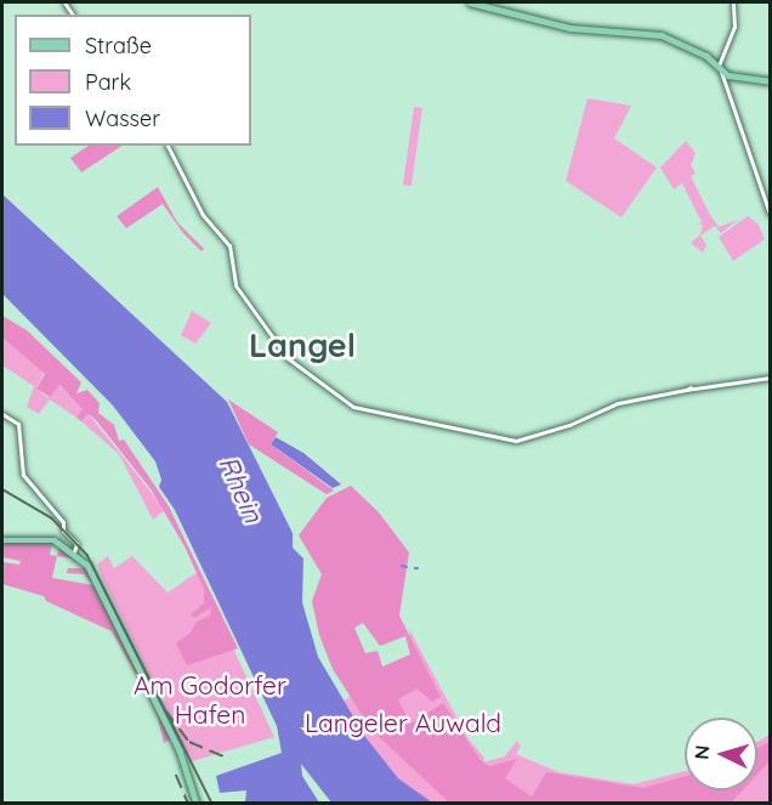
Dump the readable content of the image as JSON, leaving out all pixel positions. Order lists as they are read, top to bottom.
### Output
{
  "districts": ["Langel"],
  "water": ["Rhein"],
  "parks": ["Am Godorfer Hafen", "Langeler Auwald"],
  "legend": ["Straße", "Park", "Wasser"],
  "north": "left"
}
